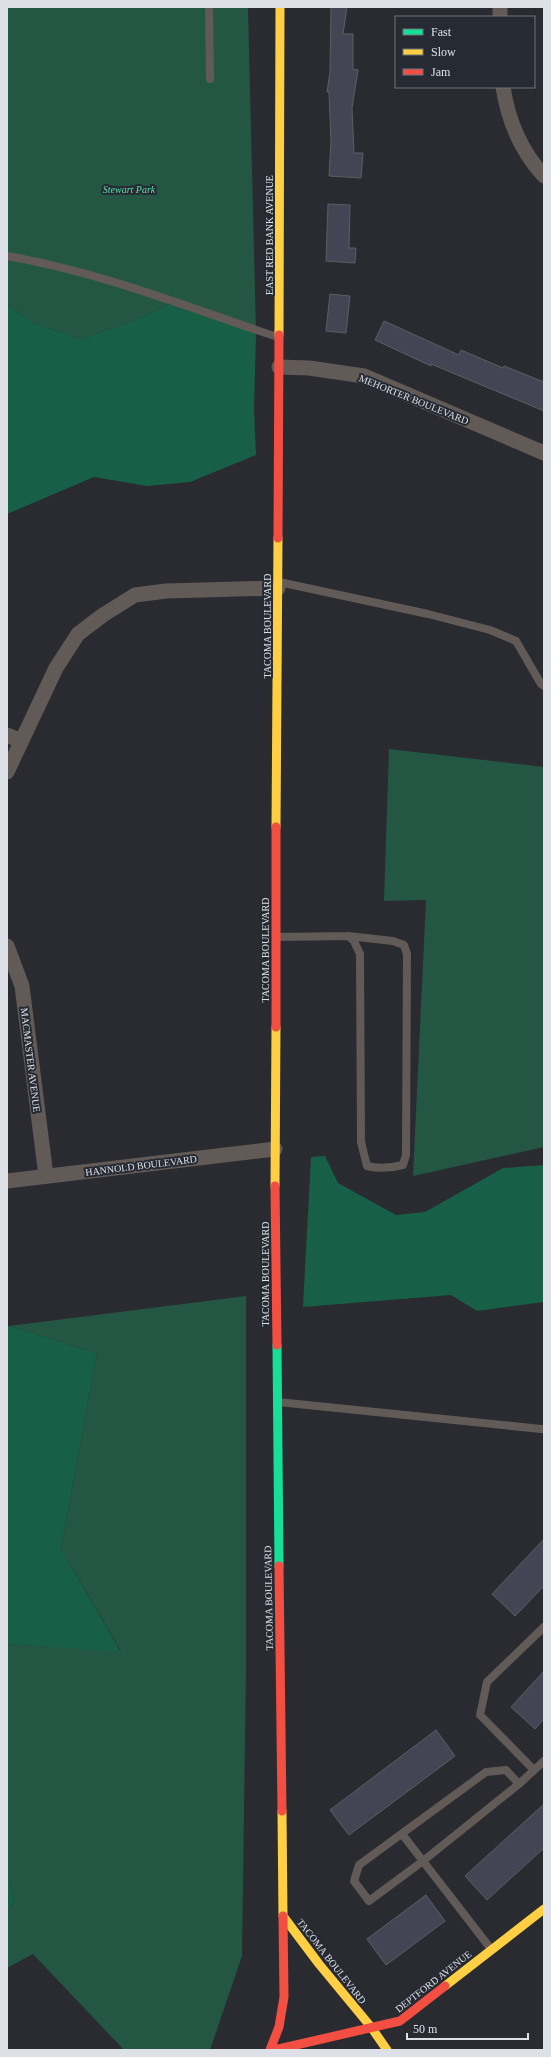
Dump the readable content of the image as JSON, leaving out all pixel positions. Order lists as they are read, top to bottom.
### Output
{
  "streets": {
    "street": [
      "EAST RED BANK AVENUE",
      "MEHORTER BOULEVARD",
      "TACOMA BOULEVARD",
      "MACMASTER AVENUE",
      "HANNOLD BOULEVARD",
      "DEPTFORD AVENUE"
    ]
  },
  "crossings": [
    ["EAST RED BANK AVENUE", "MEHORTER BOULEVARD"],
    ["EAST RED BANK AVENUE", "TACOMA BOULEVARD"],
    ["TACOMA BOULEVARD", "HANNOLD BOULEVARD"],
    ["TACOMA BOULEVARD", "DEPTFORD AVENUE"],
    ["MACMASTER AVENUE", "HANNOLD BOULEVARD"]
  ],
  "parks": ["Stewart Park"],
  "legend": ["Fast", "Slow", "Jam"],
  "scale_bar": "50 m"
}
